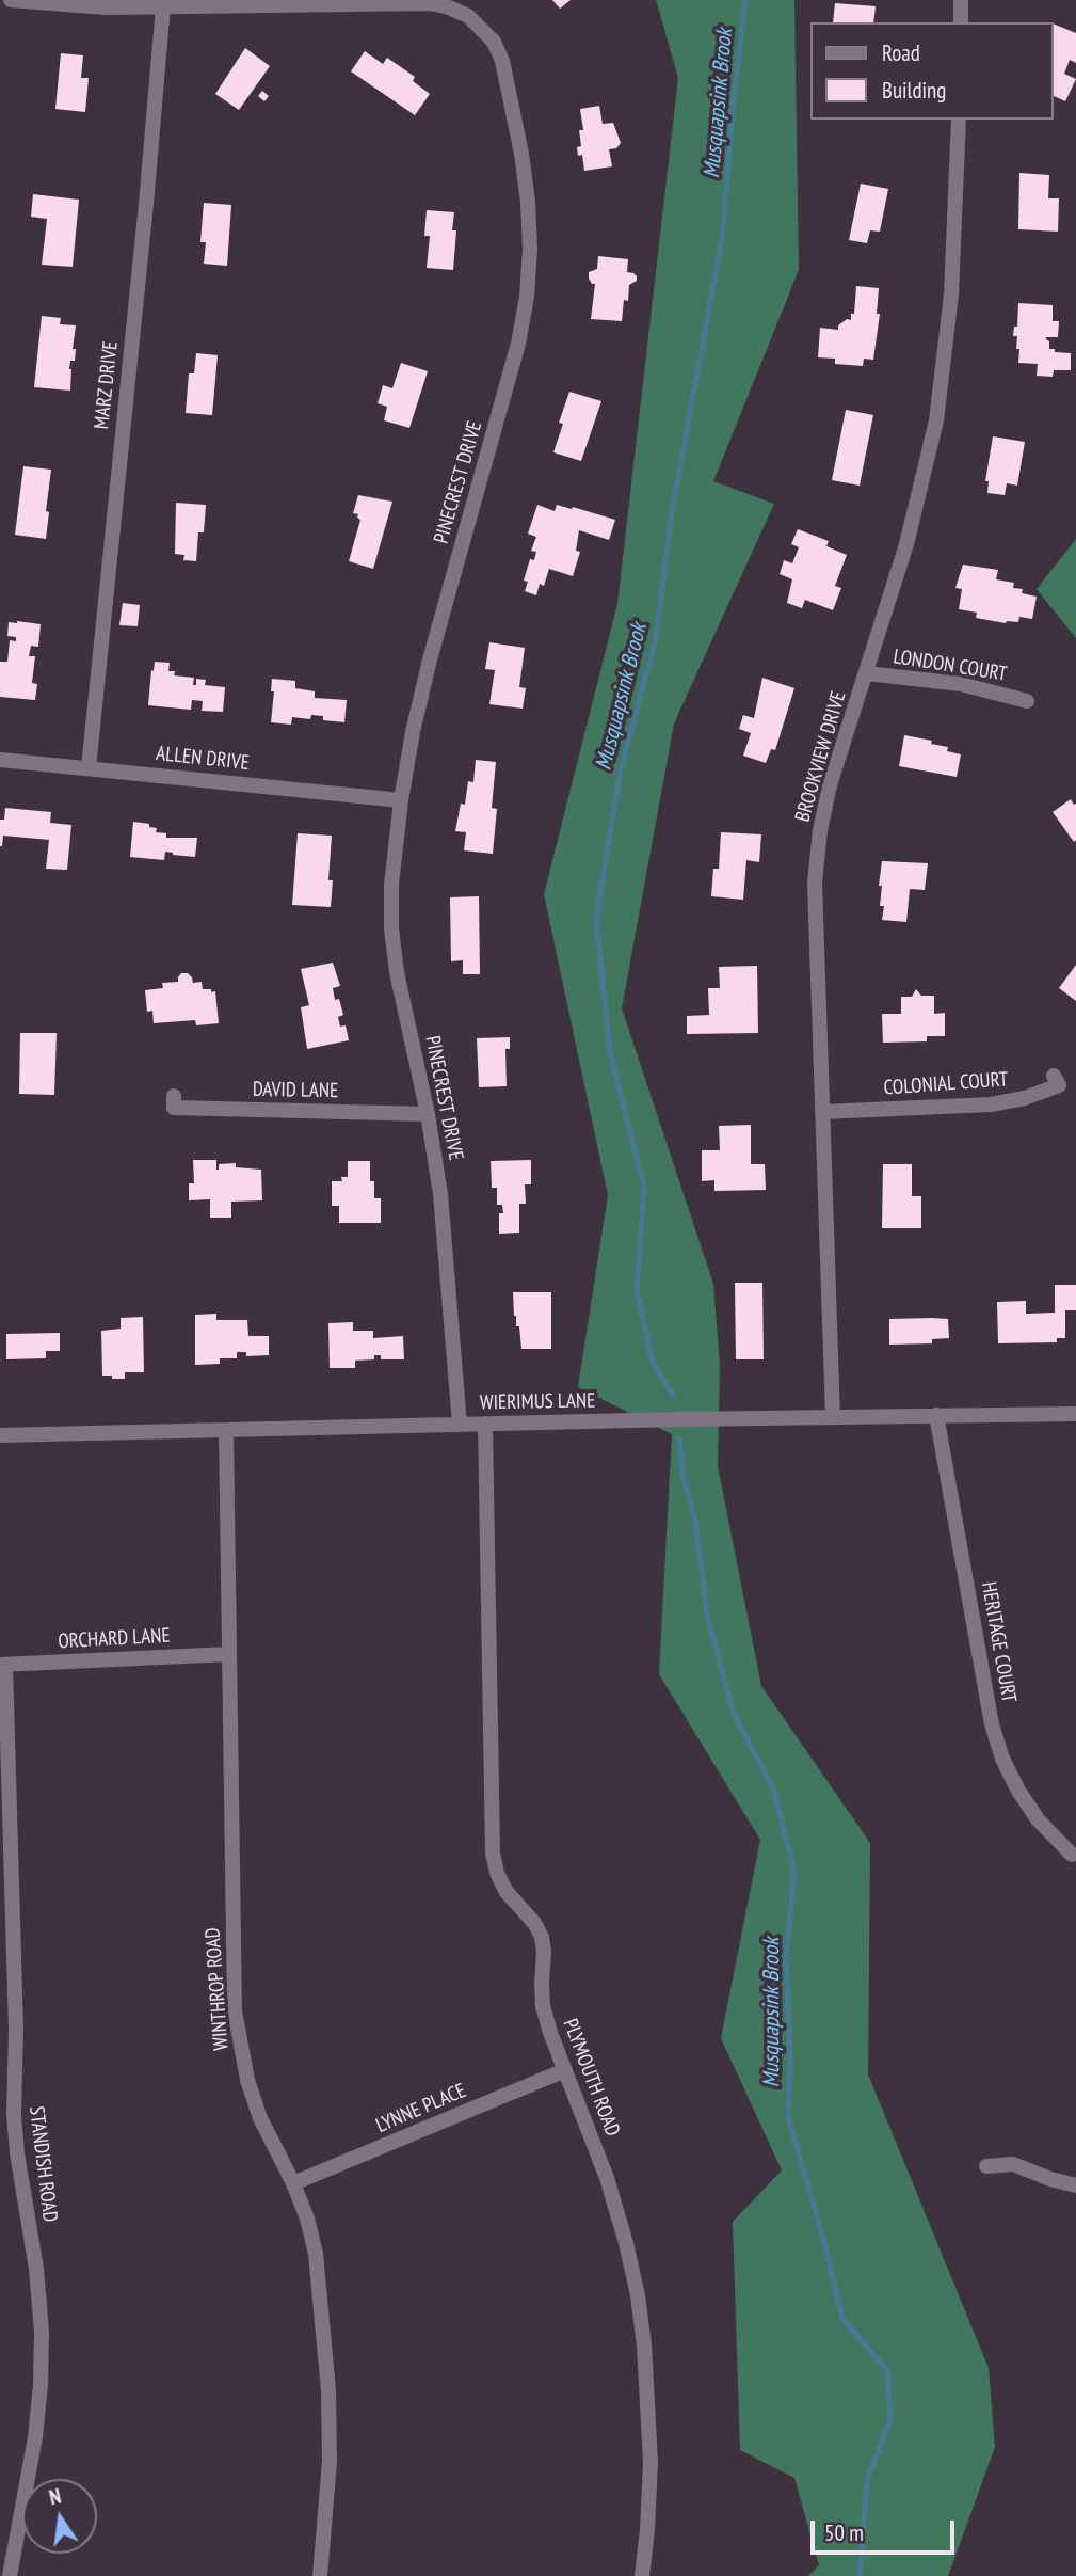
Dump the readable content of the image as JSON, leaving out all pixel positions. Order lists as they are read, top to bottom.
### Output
{
  "streets": {
    "street": [
      "MARZ DRIVE",
      "PINECREST DRIVE",
      "LONDON COURT",
      "BROOKVIEW DRIVE",
      "ALLEN DRIVE",
      "COLONIAL COURT",
      "DAVID LANE",
      "WIERIMUS LANE",
      "ORCHARD LANE",
      "HERITAGE COURT",
      "WINTHROP ROAD",
      "PLYMOUTH ROAD",
      "LYNNE PLACE",
      "STANDISH ROAD"
    ]
  },
  "crossings": [
    ["MARZ DRIVE", "PINECREST DRIVE"],
    ["MARZ DRIVE", "ALLEN DRIVE"],
    ["PINECREST DRIVE", "ALLEN DRIVE"],
    ["PINECREST DRIVE", "DAVID LANE"],
    ["PINECREST DRIVE", "WIERIMUS LANE"],
    ["LONDON COURT", "BROOKVIEW DRIVE"],
    ["BROOKVIEW DRIVE", "COLONIAL COURT"],
    ["BROOKVIEW DRIVE", "WIERIMUS LANE"],
    ["WIERIMUS LANE", "HERITAGE COURT"],
    ["WIERIMUS LANE", "WINTHROP ROAD"],
    ["WIERIMUS LANE", "PLYMOUTH ROAD"],
    ["ORCHARD LANE", "WINTHROP ROAD"],
    ["ORCHARD LANE", "STANDISH ROAD"],
    ["WINTHROP ROAD", "LYNNE PLACE"],
    ["PLYMOUTH ROAD", "LYNNE PLACE"]
  ],
  "water": ["Musquapsink Brook"],
  "legend": ["Road", "Building"],
  "scale_bar": "50 m",
  "north": "top"
}
